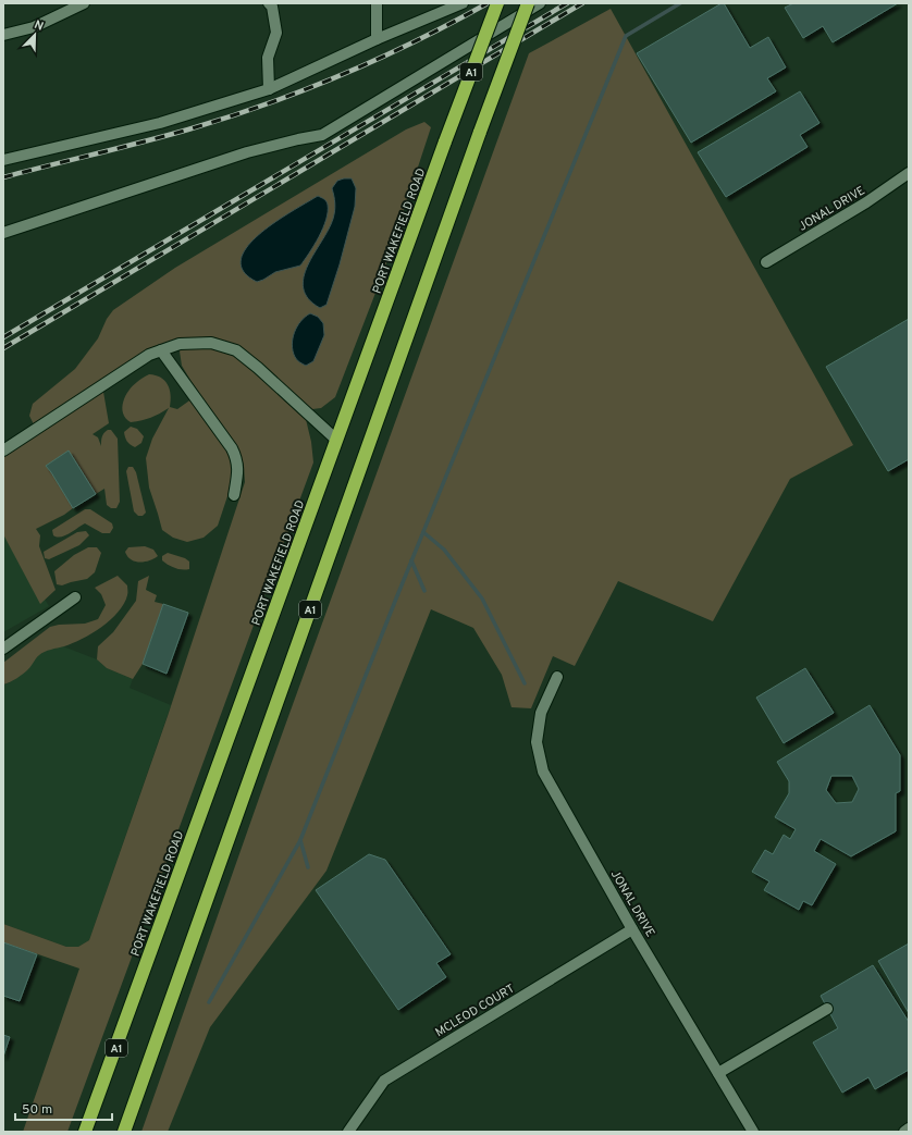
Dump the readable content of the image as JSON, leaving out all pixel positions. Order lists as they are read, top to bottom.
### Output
{
  "streets": {
    "highway": ["A1", "PORT WAKEFIELD ROAD"],
    "street": ["JONAL DRIVE", "MCLEOD COURT"]
  },
  "crossings": [
    ["JONAL DRIVE", "MCLEOD COURT"]
  ],
  "scale_bar": "50 m",
  "north": "top right"
}
